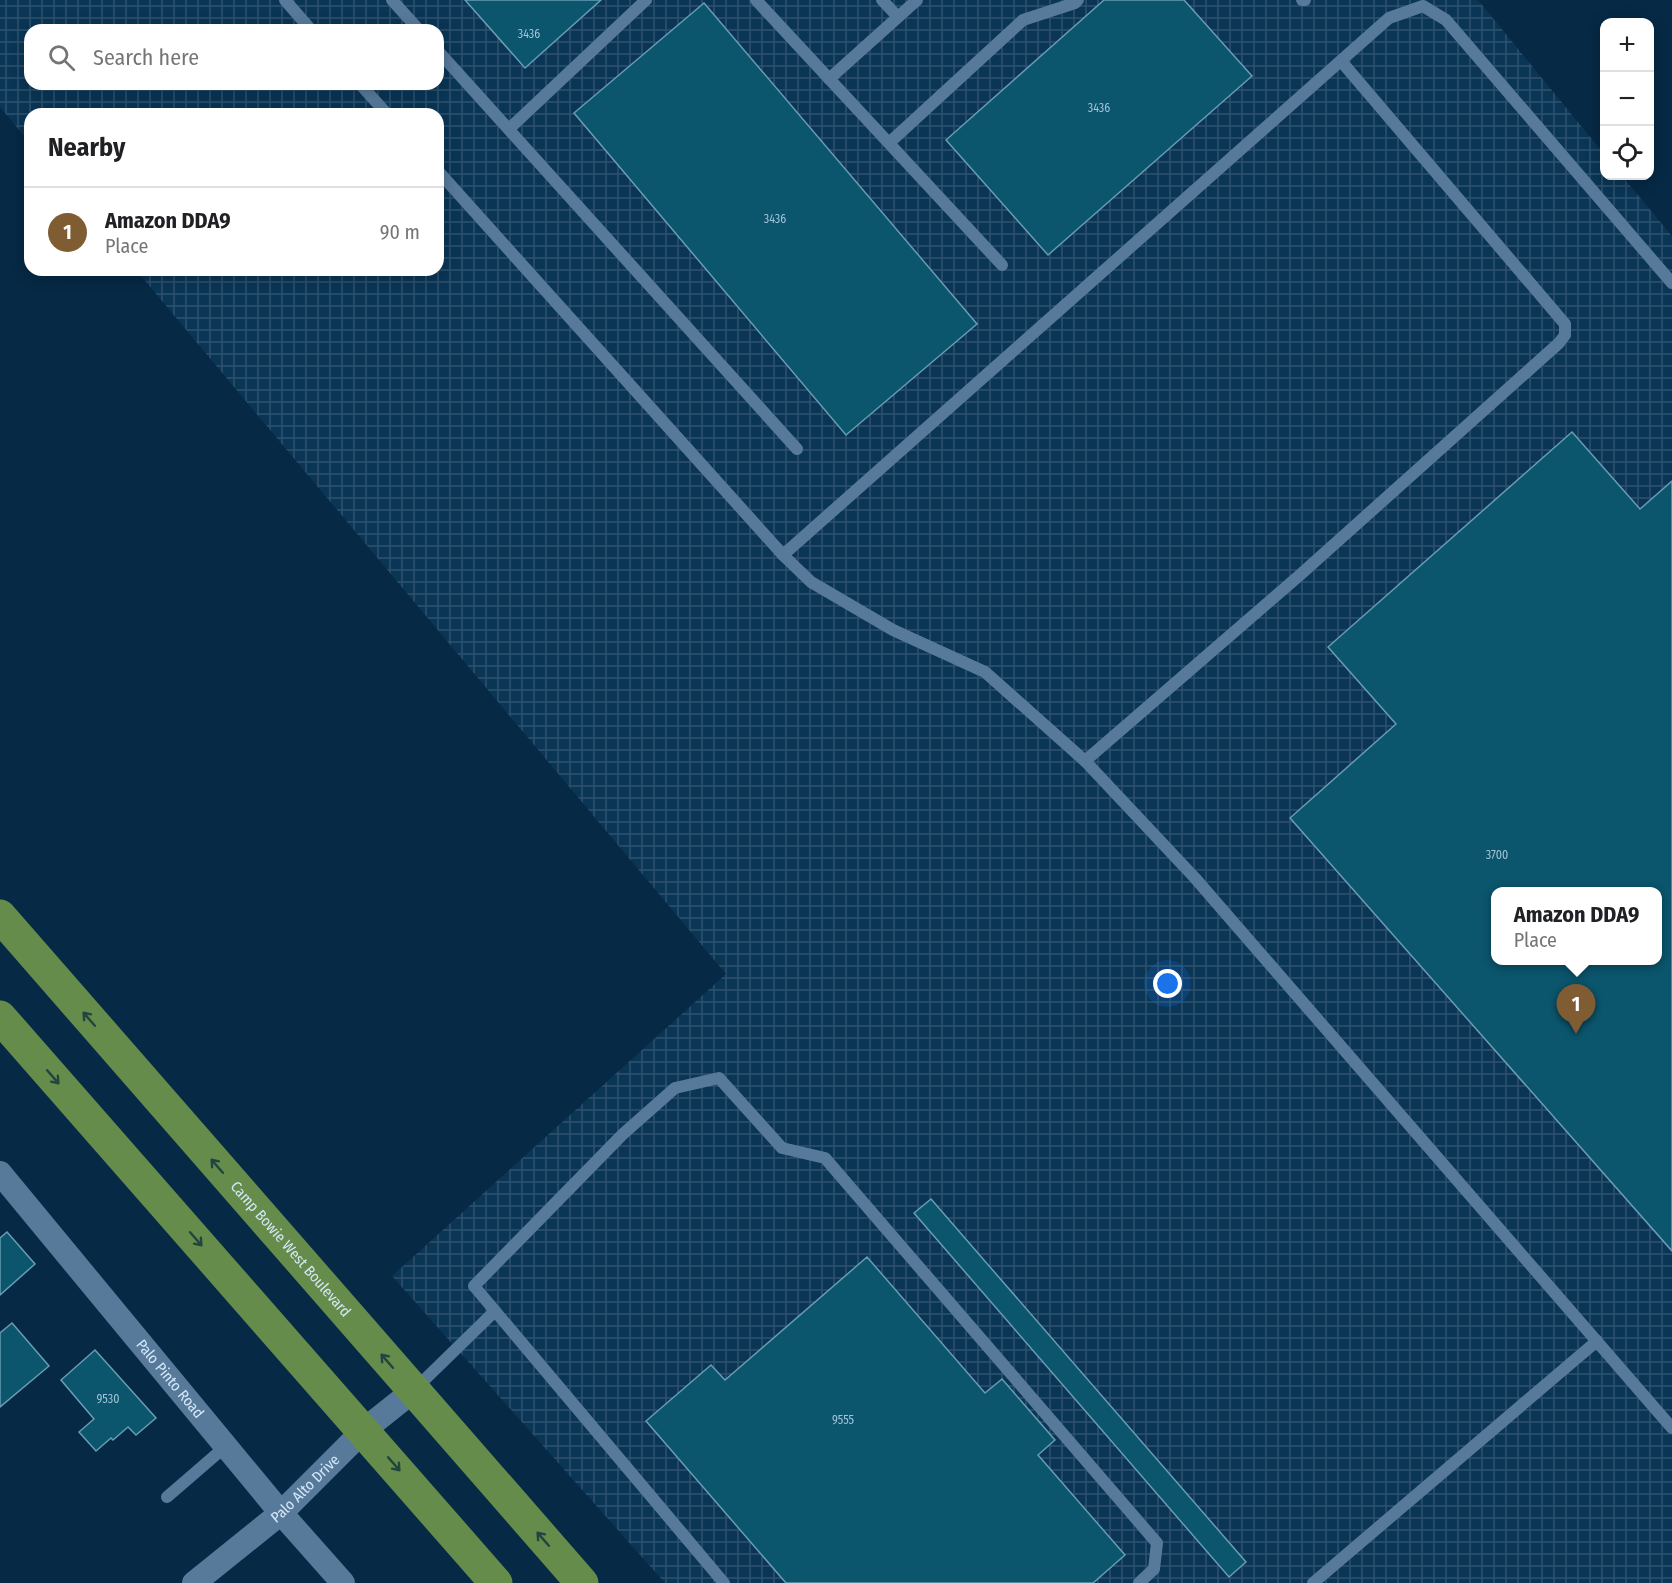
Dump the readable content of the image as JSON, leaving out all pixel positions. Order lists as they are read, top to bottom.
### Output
{
  "streets": {
    "main road": ["Camp Bowie West Boulevard"],
    "street": ["Palo Pinto Road", "Palo Alto Drive"]
  },
  "crossings": [
    ["Camp Bowie West Boulevard", "Palo Alto Drive"],
    ["Palo Pinto Road", "Palo Alto Drive"]
  ],
  "house_numbers": [
    "3436",
    "3436",
    "3436",
    "3700",
    "9530",
    "9555"
  ],
  "page": {
    "map_buttons": ["+", "−"],
    "search": "Search here",
    "heading": "Nearby",
    "list": [
      {
        "mark": "1",
        "name": "Amazon DDA9",
        "note": "Place",
        "value": "90 m"
      }
    ],
    "popup": ["Amazon DDA9", "Place"],
    "pins": "1"
  }
}
